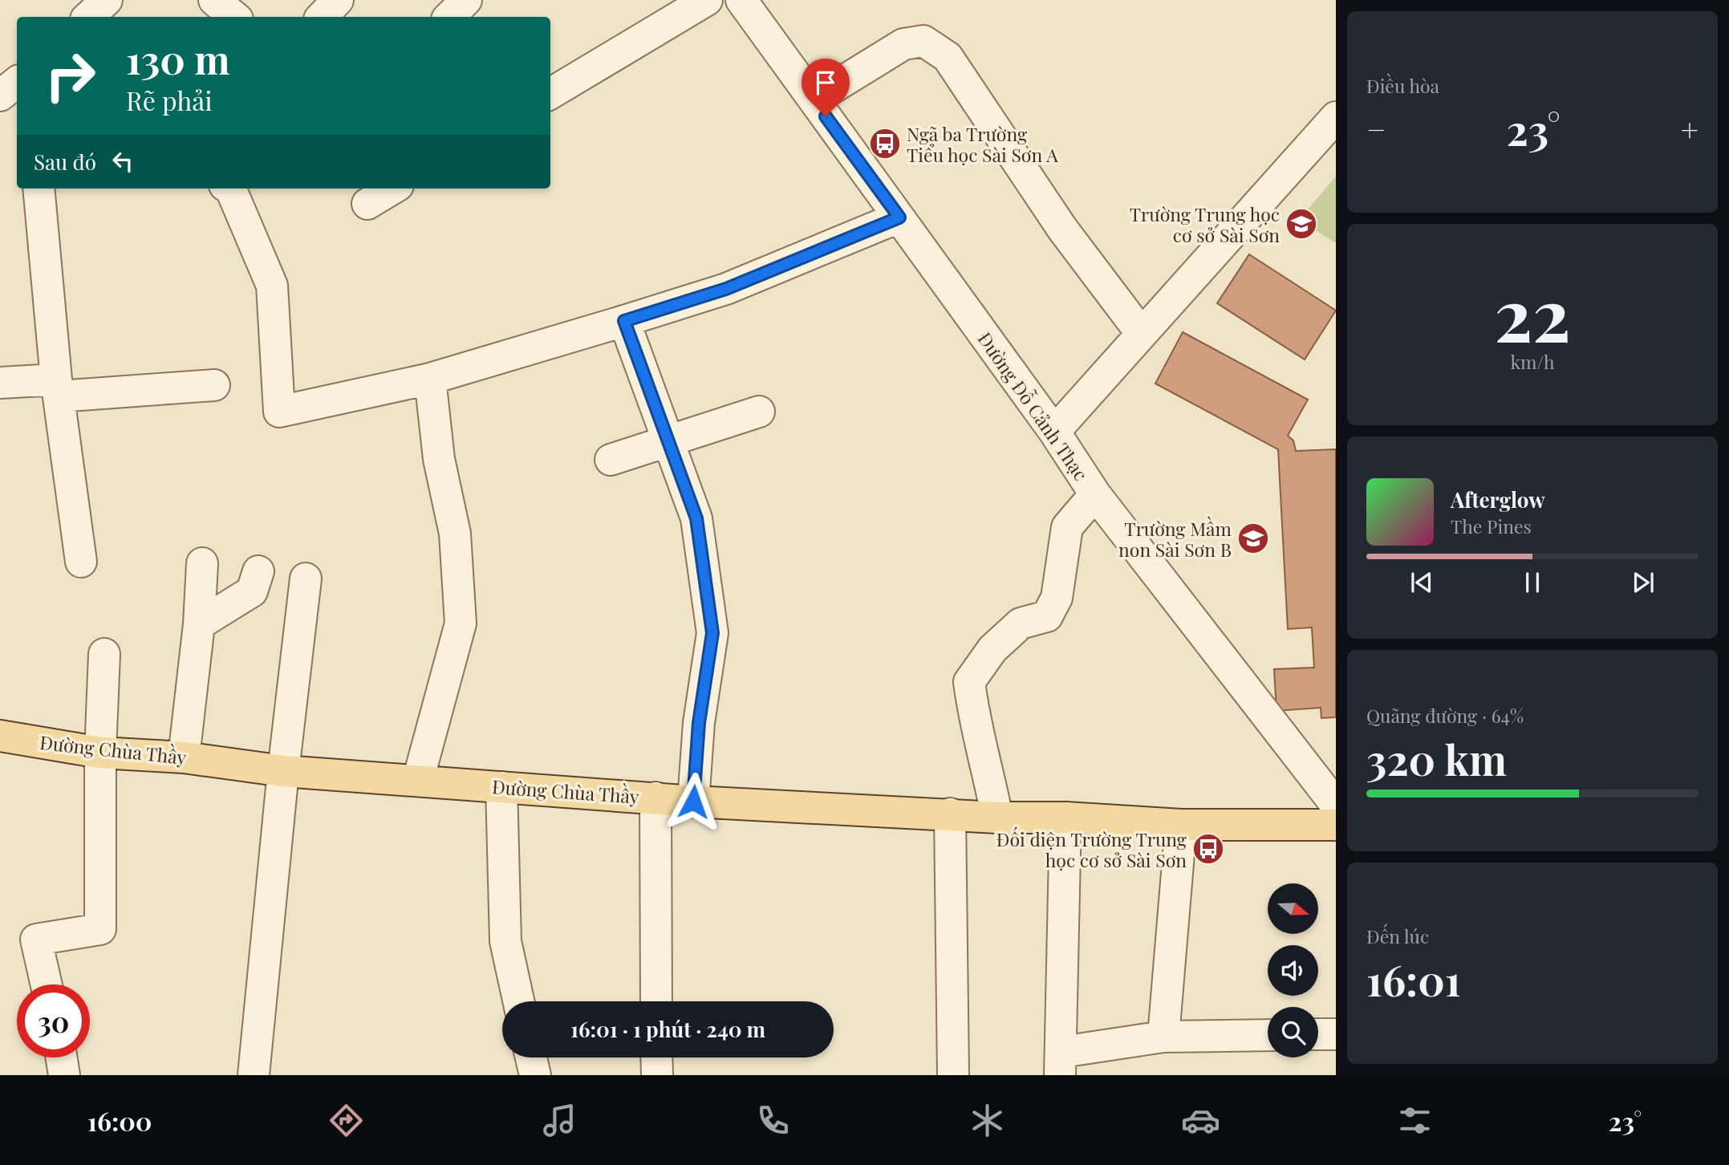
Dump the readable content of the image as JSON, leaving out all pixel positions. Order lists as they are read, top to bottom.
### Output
{
  "streets": {
    "main road": ["Đường Chùa Thầy"],
    "street": ["Đường Đỗ Cảnh Thạc"]
  },
  "places": {
    "bus stop": ["Ngã ba Trường Tiểu học Sài Sơn A", "Đối diện Trường Trung học cơ sở Sài Sơn"],
    "school or university": ["Trường Trung học cơ sở Sài Sơn", "Trường Mầm non Sài Sơn B"]
  },
  "north": "right",
  "page": {
    "tile": [
      "Điều hòa",
      ["22", "km/h"],
      ["Quãng đường · 64%", "320 km"],
      ["Đến lúc", "16:01"]
    ],
    "turn": ["130 m", "Rẽ phải"],
    "heat": ["−", "23°", "+"],
    "then": "Sau đó",
    "song": ["Afterglow", "The Pines"],
    "limit": "30",
    "trip": "16:01 · 1 phút · 240 m",
    "tabs": ["16:00", "23°"]
  }
}
